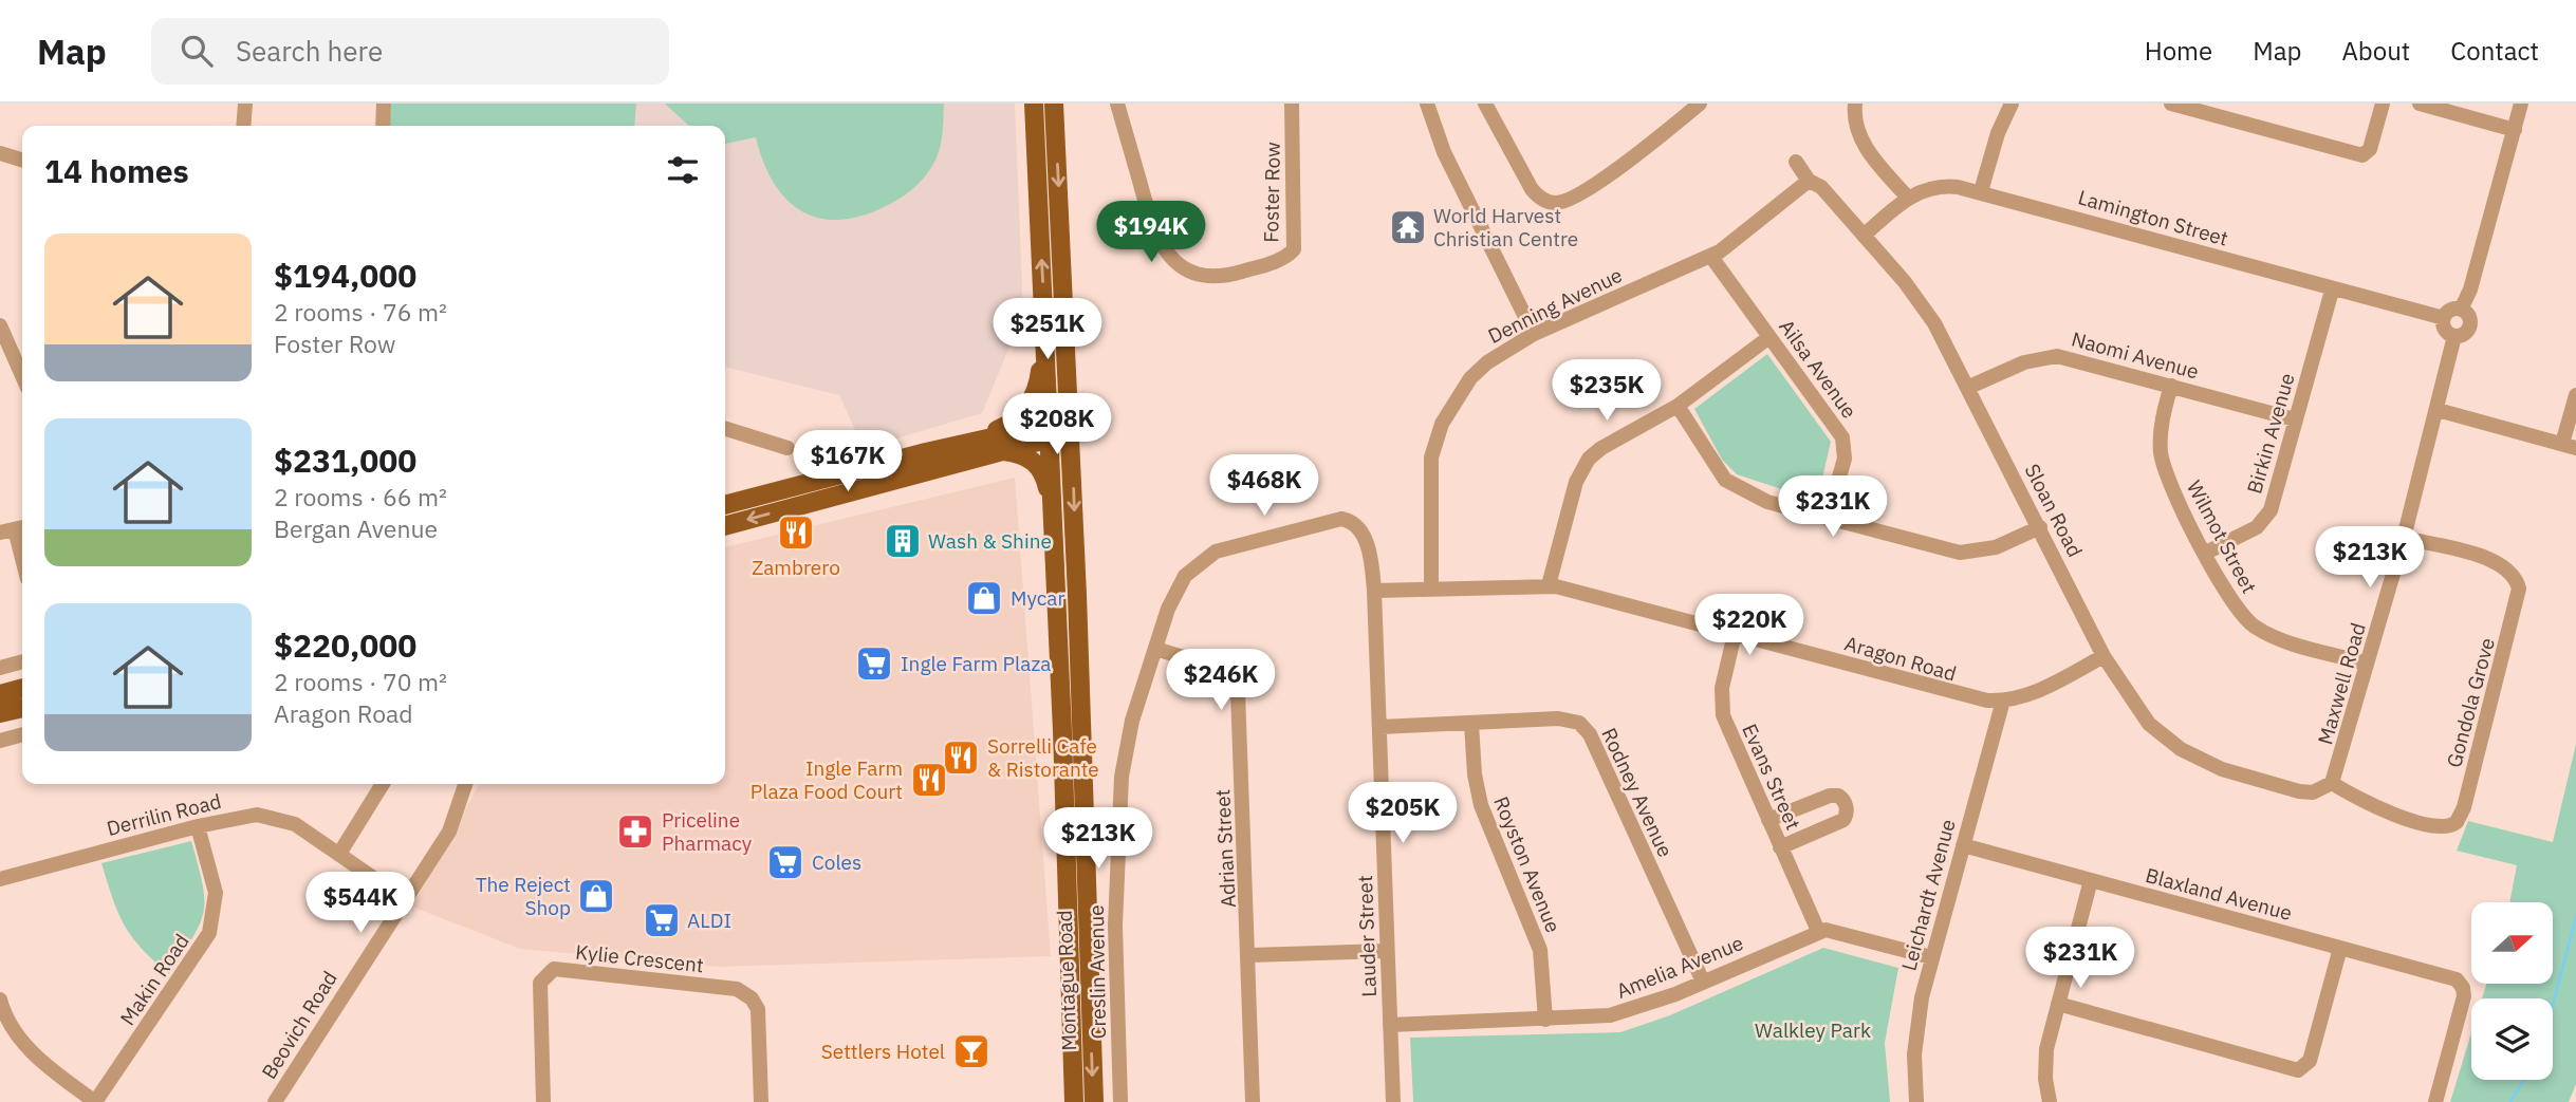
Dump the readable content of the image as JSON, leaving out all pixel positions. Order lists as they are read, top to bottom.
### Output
{
  "streets": {
    "main road": ["Montague Road"],
    "street": [
      "Foster Row",
      "Lamington Street",
      "Denning Avenue",
      "Naomi Avenue",
      "Ailsa Avenue",
      "Birkin Avenue",
      "Sloan Road",
      "Wilmot Street",
      "Aragon Road",
      "Maxwell Road",
      "Gondola Grove",
      "Evans Street",
      "Rodney Avenue",
      "Derrilin Road",
      "Adrian Street",
      "Royston Avenue",
      "Blaxland Avenue",
      "Leichardt Avenue",
      "Lauder Street",
      "Kylie Crescent",
      "Amelia Avenue",
      "Creslin Avenue",
      "Makin Road",
      "Beovich Road"
    ]
  },
  "crossings": [
    ["Lamington Street", "Birkin Avenue"],
    ["Lamington Street", "Sloan Road"],
    ["Lamington Street", "Maxwell Road"],
    ["Denning Avenue", "Ailsa Avenue"],
    ["Denning Avenue", "Sloan Road"],
    ["Denning Avenue", "Aragon Road"],
    ["Naomi Avenue", "Birkin Avenue"],
    ["Naomi Avenue", "Sloan Road"],
    ["Naomi Avenue", "Wilmot Street"],
    ["Birkin Avenue", "Wilmot Street"],
    ["Sloan Road", "Aragon Road"],
    ["Sloan Road", "Maxwell Road"],
    ["Sloan Road", "Gondola Grove"],
    ["Wilmot Street", "Maxwell Road"],
    ["Aragon Road", "Evans Street"],
    ["Aragon Road", "Leichardt Avenue"],
    ["Aragon Road", "Lauder Street"],
    ["Aragon Road", "Creslin Avenue"],
    ["Maxwell Road", "Gondola Grove"],
    ["Evans Street", "Amelia Avenue"],
    ["Rodney Avenue", "Royston Avenue"],
    ["Rodney Avenue", "Lauder Street"],
    ["Rodney Avenue", "Amelia Avenue"],
    ["Derrilin Road", "Makin Road"],
    ["Derrilin Road", "Beovich Road"],
    ["Adrian Street", "Creslin Avenue"],
    ["Royston Avenue", "Amelia Avenue"],
    ["Blaxland Avenue", "Leichardt Avenue"],
    ["Lauder Street", "Amelia Avenue"],
    ["Lauder Street", "Creslin Avenue"]
  ],
  "parks": ["Walkley Park"],
  "places": {
    "temple": ["World Harvest Christian Centre"],
    "restaurant": ["Zambrero", "Sorrelli Cafe & Ristorante", "Ingle Farm Plaza Food Court"],
    "building": ["Wash & Shine"],
    "shop": ["Mycar", "The Reject Shop"],
    "supermarket": ["Ingle Farm Plaza", "Coles", "ALDI"],
    "pharmacy": ["Priceline Pharmacy"],
    "bar": ["Settlers Hotel"]
  },
  "north": "right",
  "page": {
    "header": "Map",
    "search": "Search here",
    "nav": [
      "Home",
      "Map",
      "About",
      "Contact"
    ],
    "heading": "14 homes",
    "price": [
      "$194K",
      "$251K",
      "$235K",
      "$208K",
      "$167K",
      "$468K",
      "$231K",
      "$213K",
      "$220K",
      "$246K",
      "$205K",
      "$213K",
      "$544K",
      "$231K"
    ],
    "list": [
      {
        "name": "$194,000",
        "note": "2 rooms · 76 m² · Foster Row"
      },
      {
        "name": "$231,000",
        "note": "2 rooms · 66 m² · Bergan Avenue"
      },
      {
        "name": "$220,000",
        "note": "2 rooms · 70 m² · Aragon Road"
      }
    ]
  }
}
